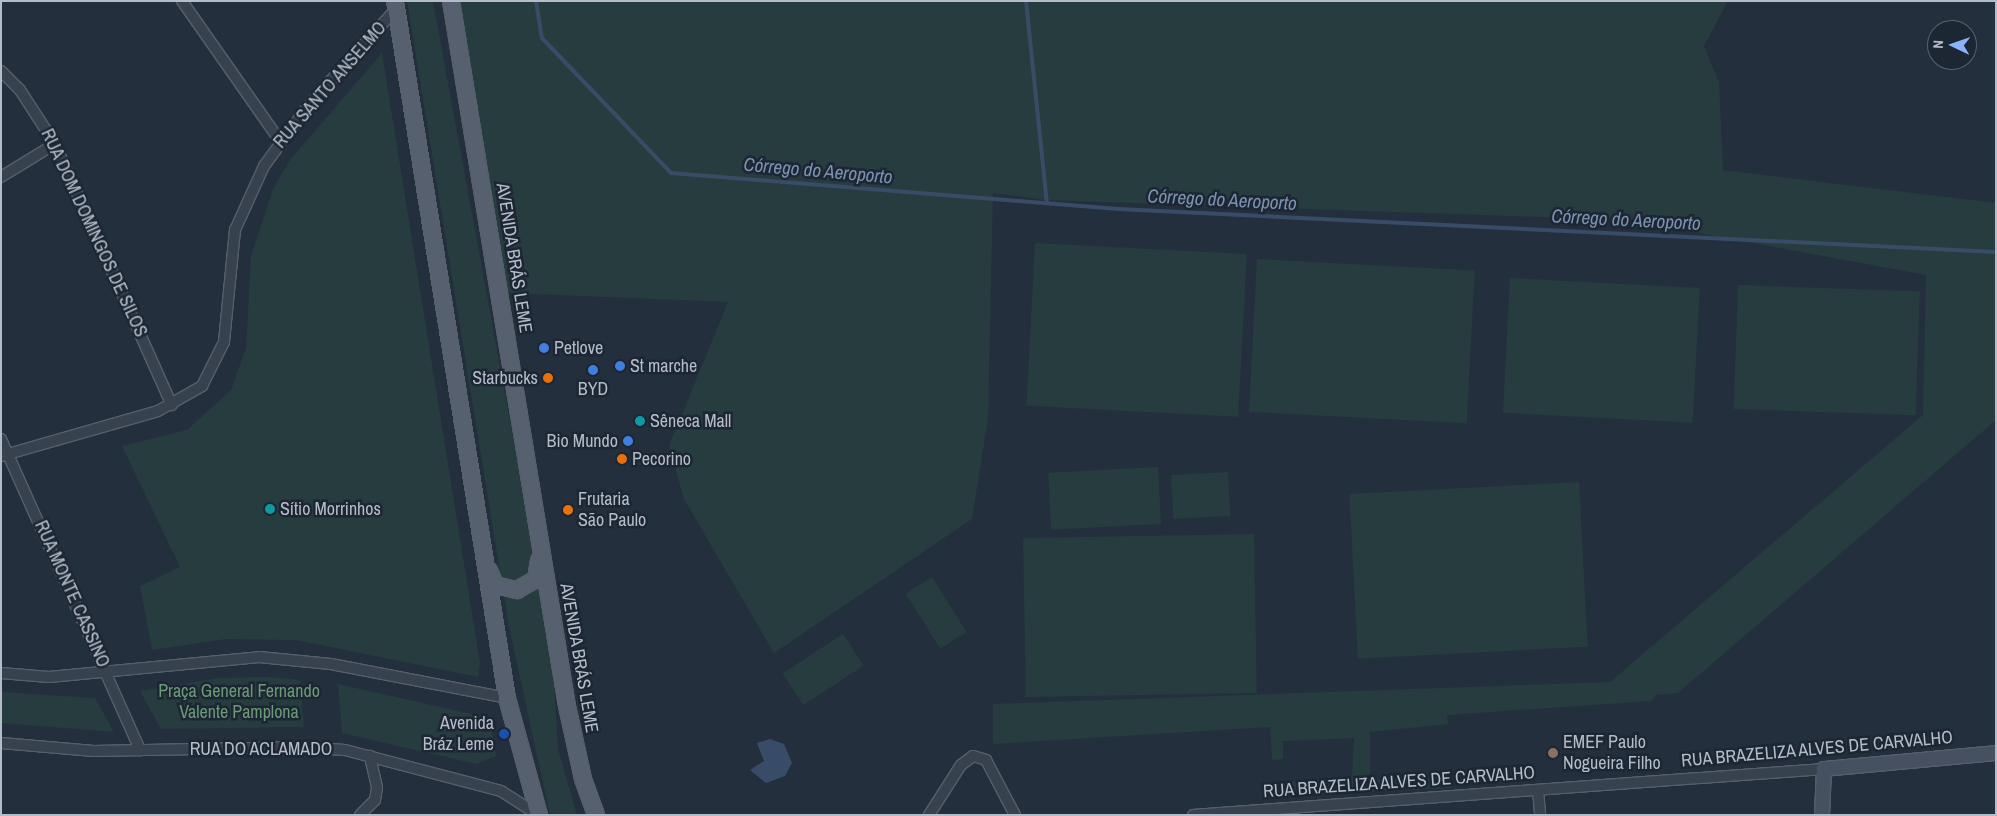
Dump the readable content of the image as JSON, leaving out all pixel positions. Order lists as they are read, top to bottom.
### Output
{
  "streets": {
    "main road": ["AVENIDA BRÁS LEME", "RUA BRAZELIZA ALVES DE CARVALHO"],
    "street": [
      "RUA SANTO ANSELMO",
      "RUA DOM DOMINGOS DE SILOS",
      "RUA MONTE CASSINO",
      "RUA DO ACLAMADO"
    ]
  },
  "crossings": [
    ["RUA SANTO ANSELMO", "RUA DOM DOMINGOS DE SILOS"],
    ["RUA SANTO ANSELMO", "RUA MONTE CASSINO"],
    ["RUA MONTE CASSINO", "RUA DO ACLAMADO"]
  ],
  "water": ["Córrego do Aeroporto"],
  "parks": ["Praça General Fernando Valente Pamplona"],
  "places": [
    "Petlove",
    "St marche",
    "BYD",
    "Starbucks",
    "Sêneca Mall",
    "Bio Mundo",
    "Pecorino",
    "Sítio Morrinhos",
    "Frutaria São Paulo",
    "Avenida Bráz Leme",
    "EMEF Paulo Nogueira Filho"
  ],
  "north": "left"
}
